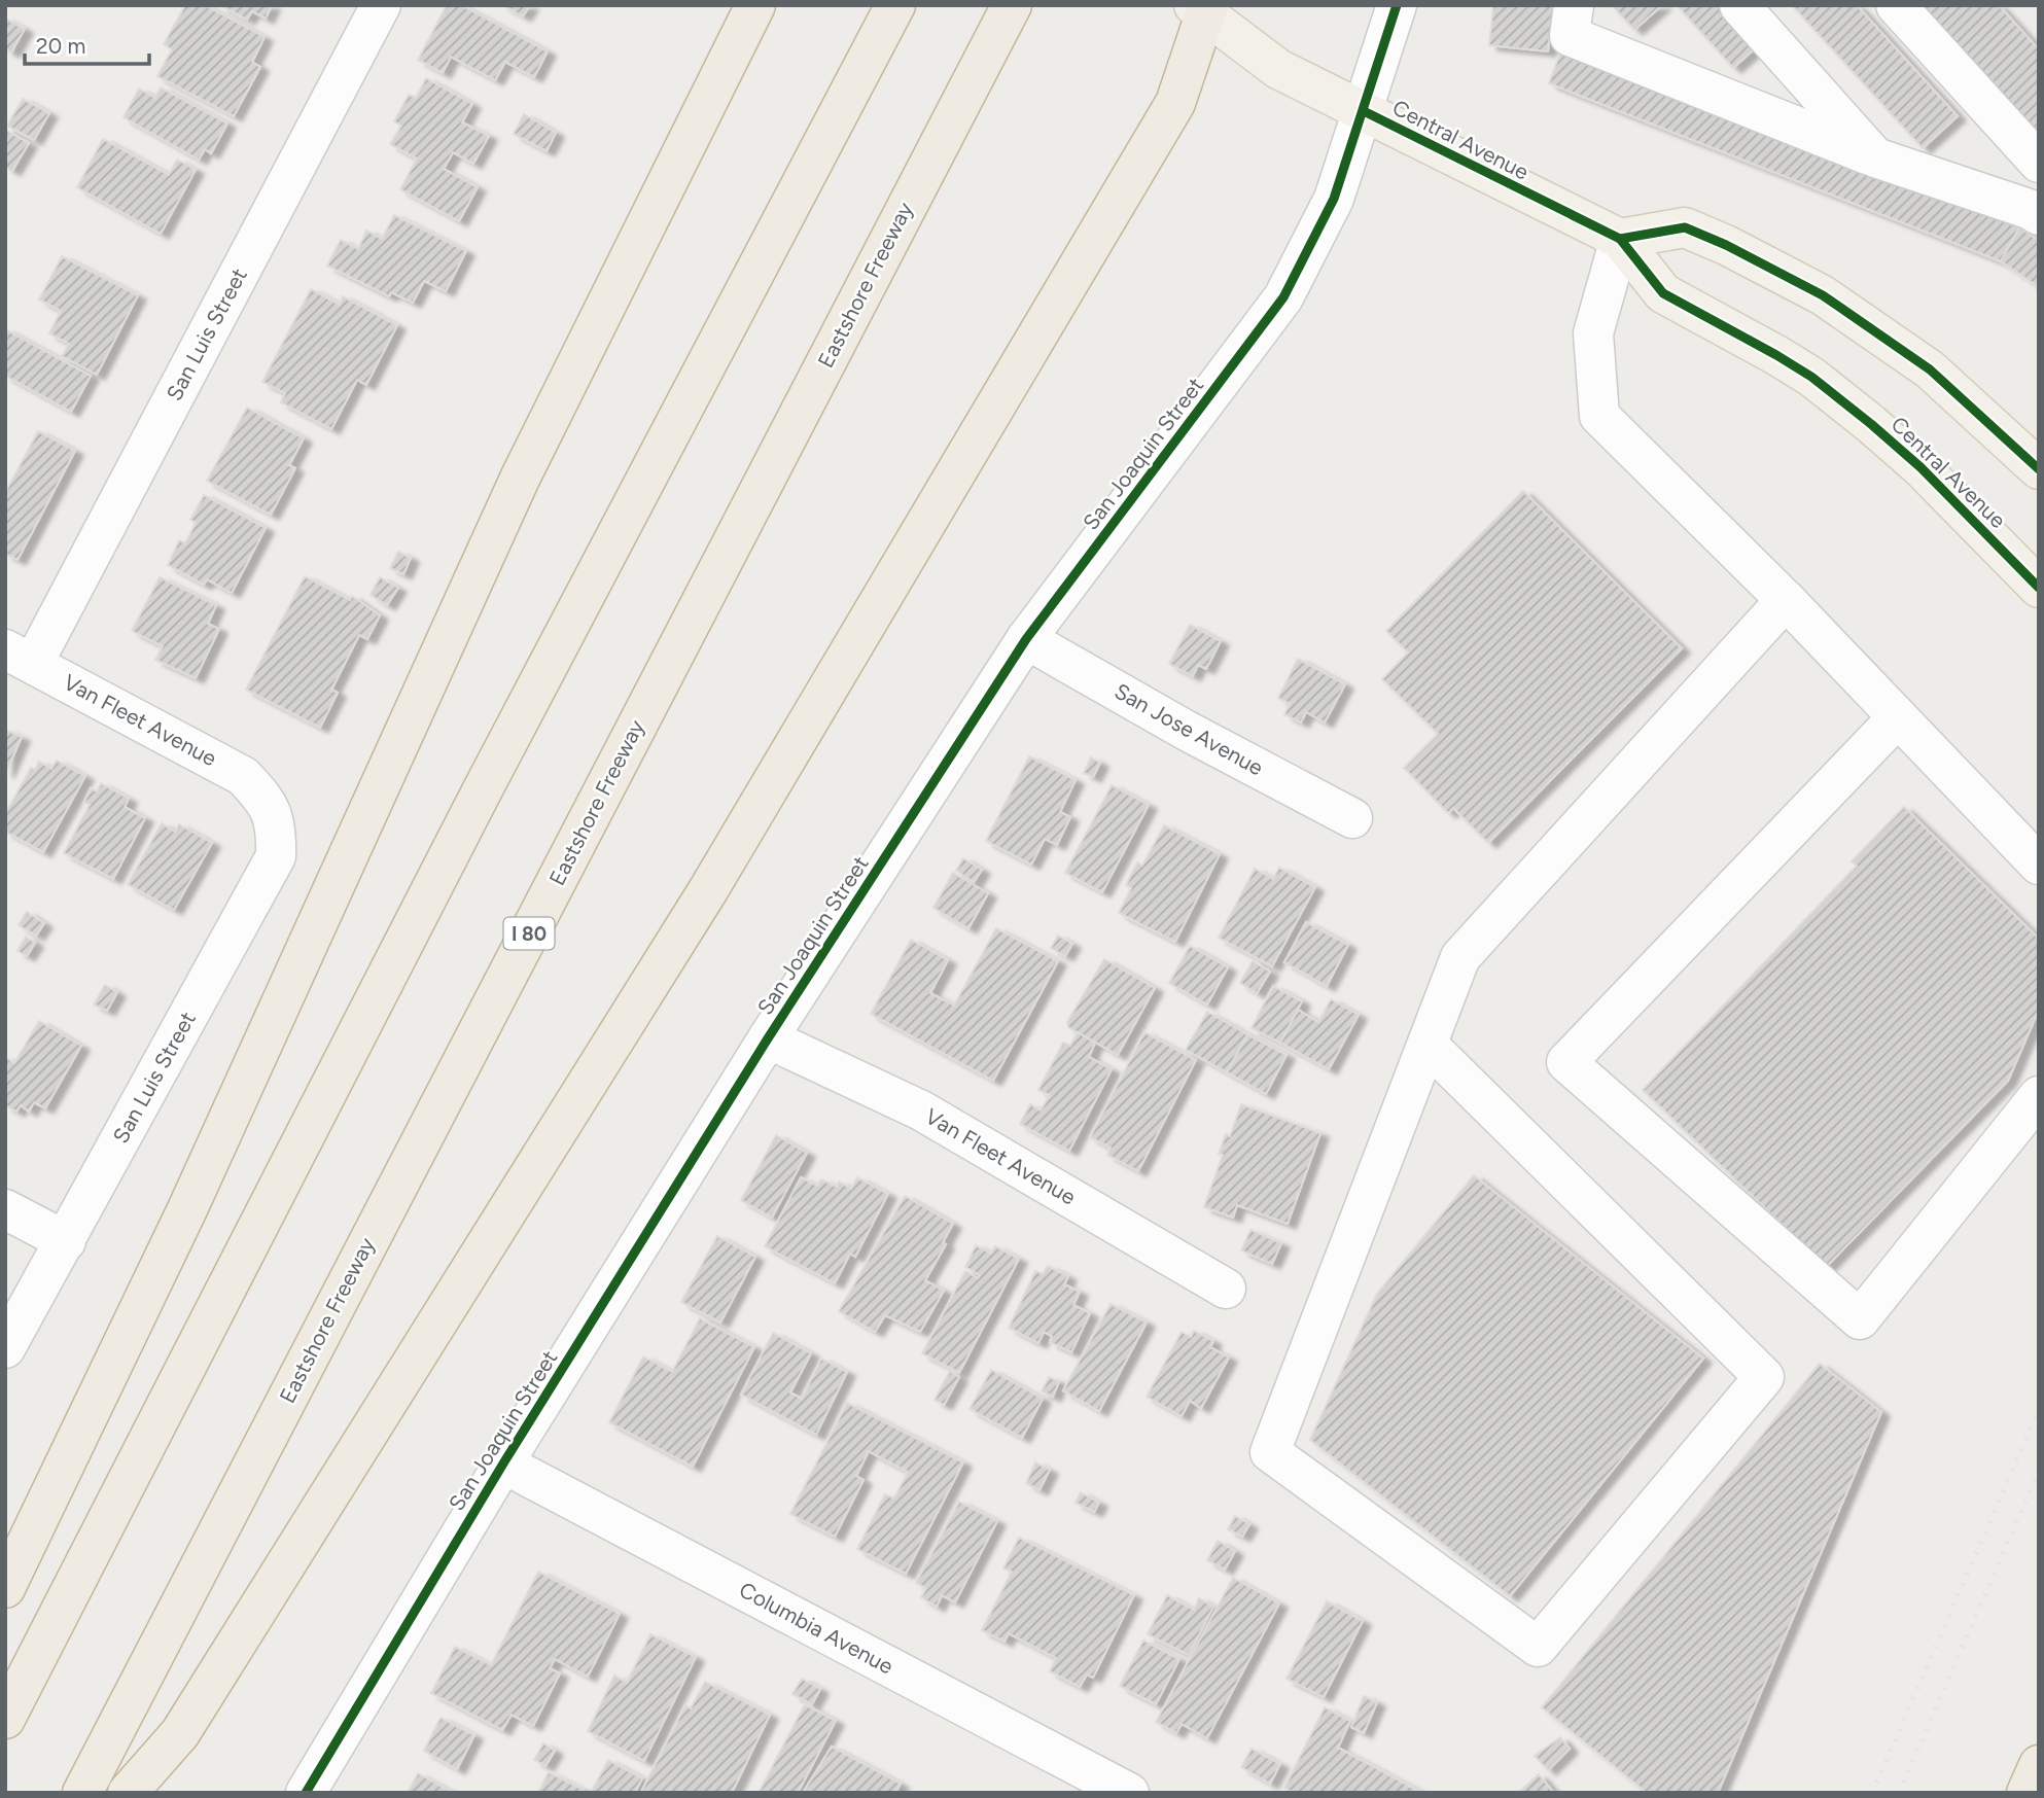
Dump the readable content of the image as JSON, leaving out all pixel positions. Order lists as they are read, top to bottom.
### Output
{
  "streets": {
    "highway": ["Eastshore Freeway", "I 80"],
    "main road": ["Central Avenue"],
    "street": [
      "San Luis Street",
      "San Joaquin Street",
      "Van Fleet Avenue",
      "San Jose Avenue",
      "Columbia Avenue"
    ]
  },
  "crossings": [
    ["Central Avenue", "San Joaquin Street"],
    ["San Luis Street", "Van Fleet Avenue"],
    ["San Joaquin Street", "Van Fleet Avenue"],
    ["San Joaquin Street", "San Jose Avenue"],
    ["San Joaquin Street", "Columbia Avenue"]
  ],
  "scale_bar": "20 m"
}
